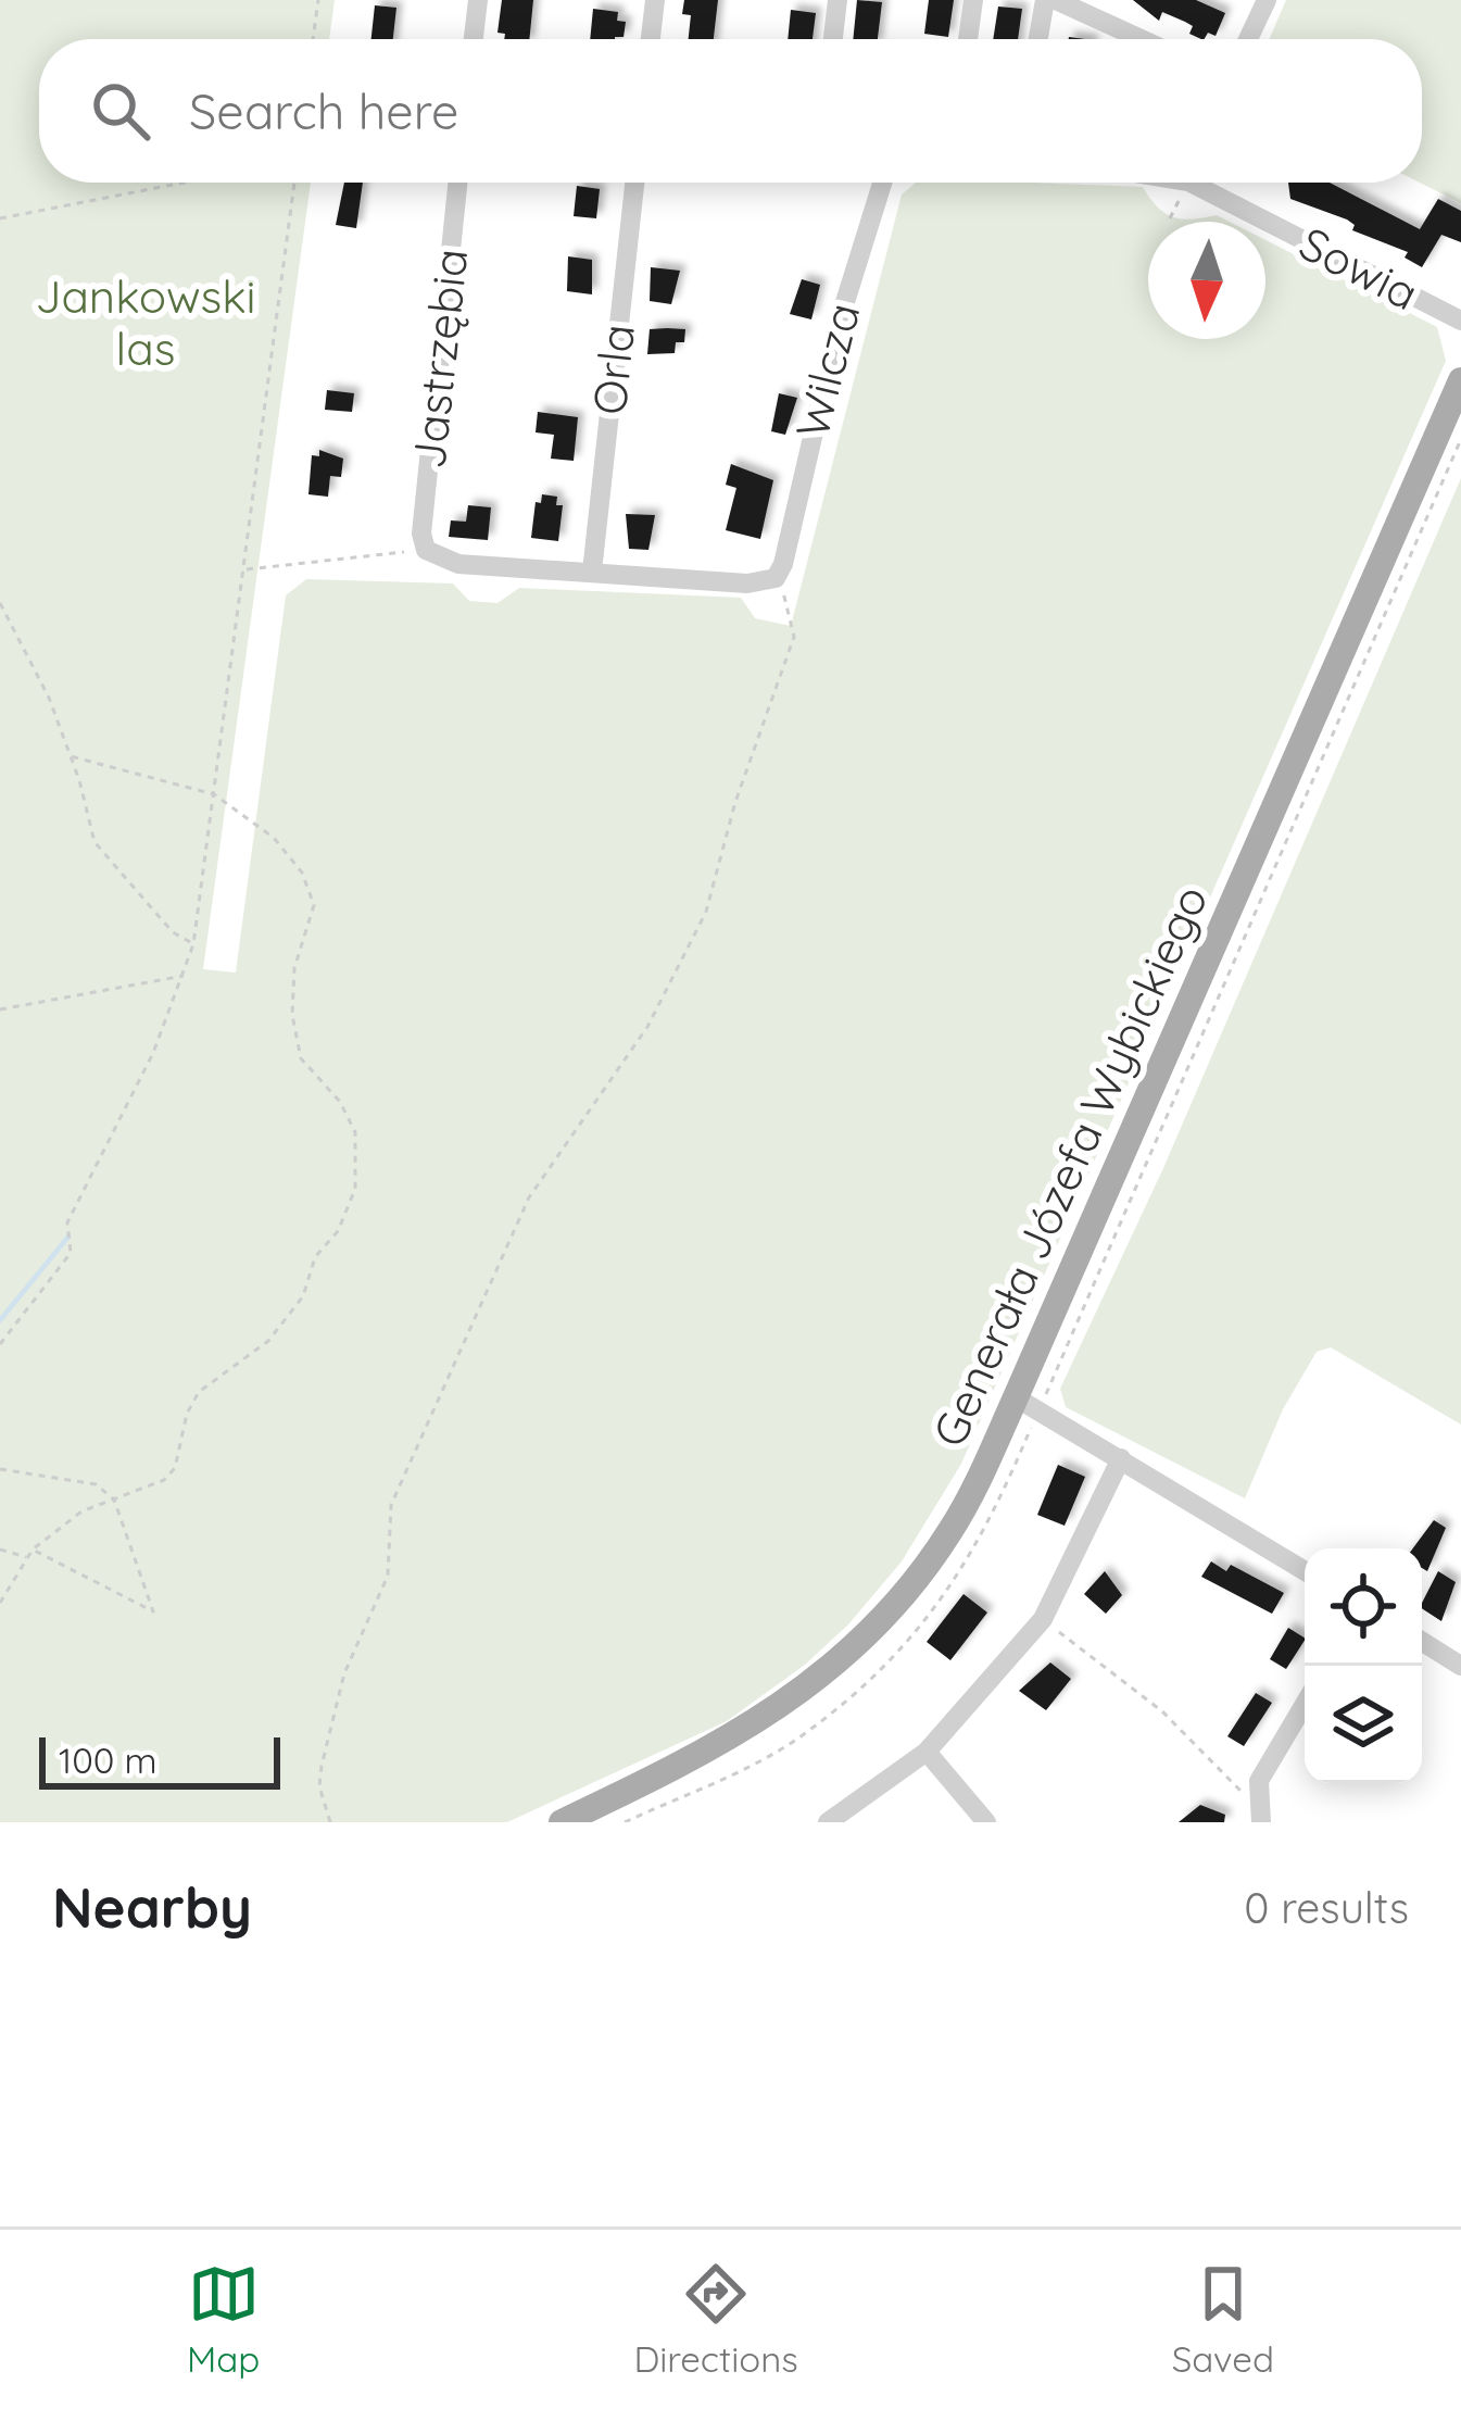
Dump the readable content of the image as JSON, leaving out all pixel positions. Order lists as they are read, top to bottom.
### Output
{
  "streets": {
    "main road": ["Generała Józefa Wybickiego"],
    "street": [
      "Sowia",
      "Jastrzębia",
      "Orla",
      "Wilcza"
    ]
  },
  "parks": ["Jankowski las"],
  "scale_bar": "100 m",
  "north": "bottom",
  "page": {
    "search": "Search here",
    "scale": "100 m",
    "heading": ["Nearby", "0 results"],
    "nav": ["Map", "Directions", "Saved"]
  }
}
